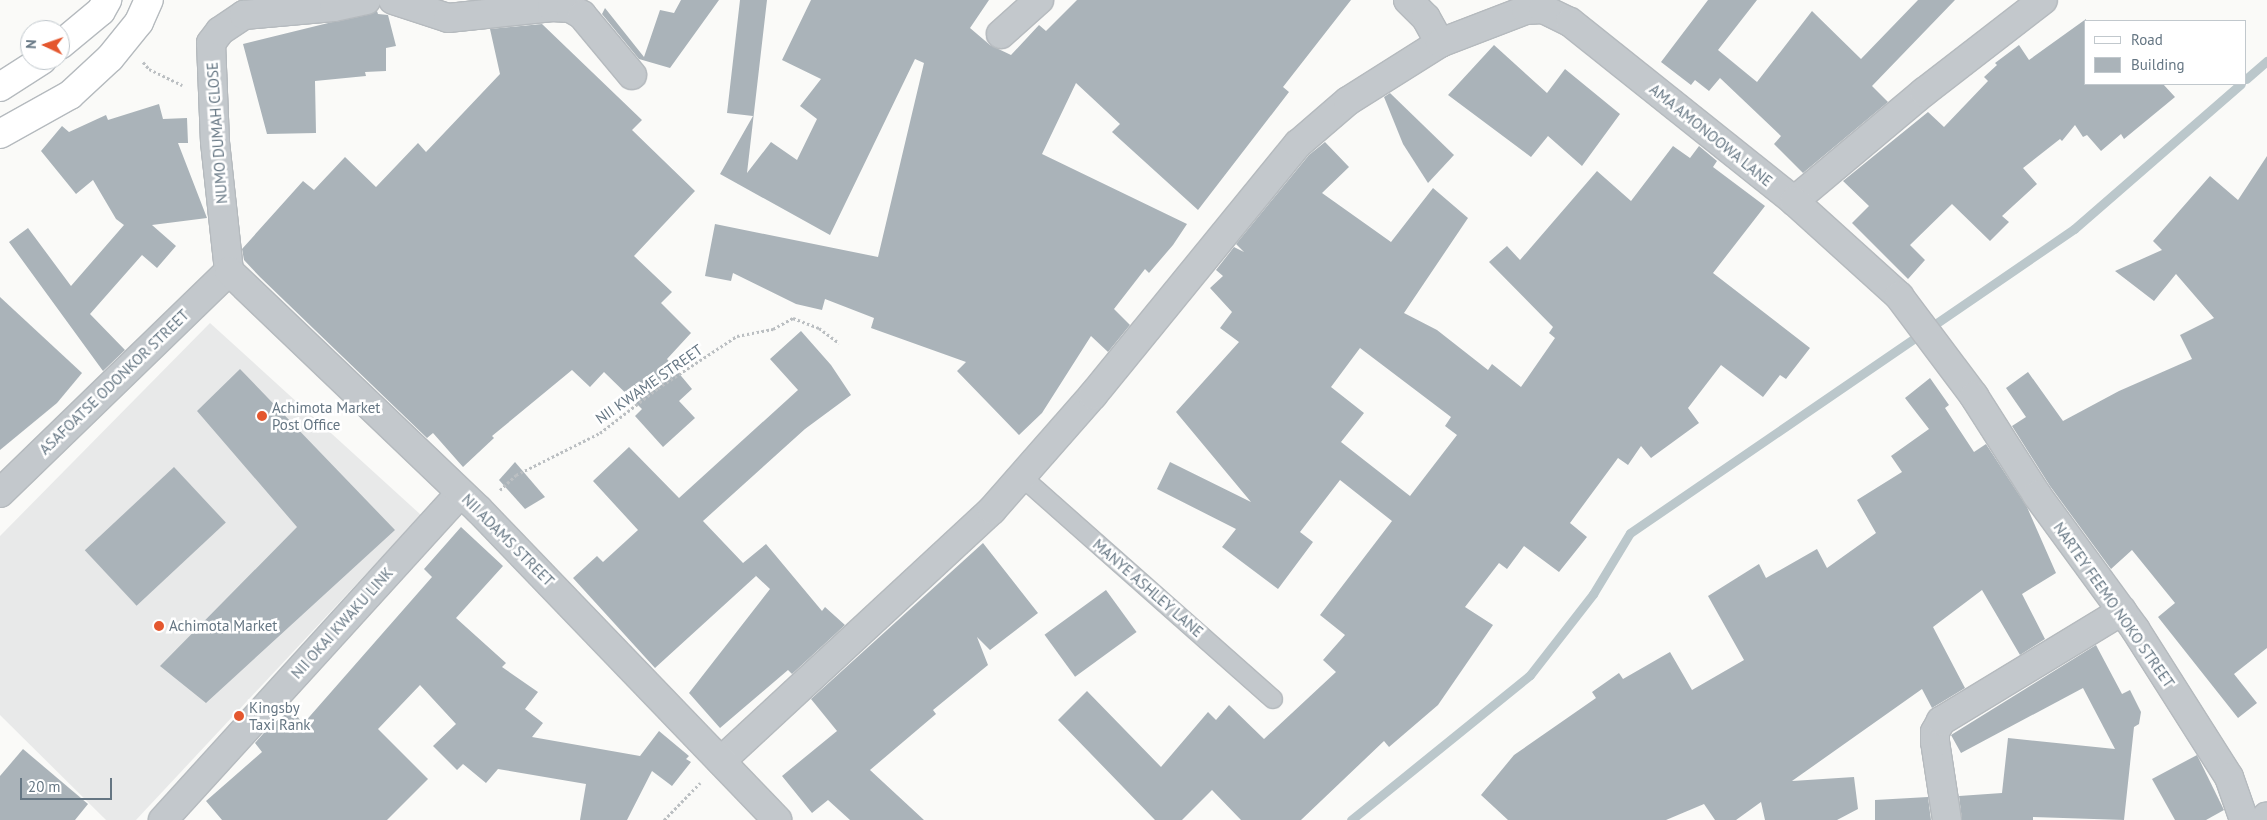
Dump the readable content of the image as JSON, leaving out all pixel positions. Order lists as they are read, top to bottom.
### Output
{
  "streets": {
    "street": [
      "NUMO DUMAH CLOSE",
      "AMA AMONOOWA LANE",
      "ASAFOATSE ODONKOR STREET",
      "NII ADAMS STREET",
      "NARTEY FEEMO NOKO STREET",
      "NII OKAI KWAKU LINK"
    ],
    "lane": ["MANYE ASHLEY LANE"],
    "path": ["NII KWAME STREET"]
  },
  "crossings": [
    ["NUMO DUMAH CLOSE", "ASAFOATSE ODONKOR STREET"],
    ["NUMO DUMAH CLOSE", "NII ADAMS STREET"],
    ["AMA AMONOOWA LANE", "NII ADAMS STREET"],
    ["AMA AMONOOWA LANE", "MANYE ASHLEY LANE"],
    ["AMA AMONOOWA LANE", "NARTEY FEEMO NOKO STREET"],
    ["ASAFOATSE ODONKOR STREET", "NII ADAMS STREET"],
    ["NII KWAME STREET", "NII ADAMS STREET"],
    ["NII KWAME STREET", "NII OKAI KWAKU LINK"],
    ["NII ADAMS STREET", "NII OKAI KWAKU LINK"]
  ],
  "places": ["Achimota Market Post Office", "Achimota Market", "Kingsby Taxi Rank"],
  "legend": ["Road", "Building"],
  "scale_bar": "20 m",
  "north": "left"
}
